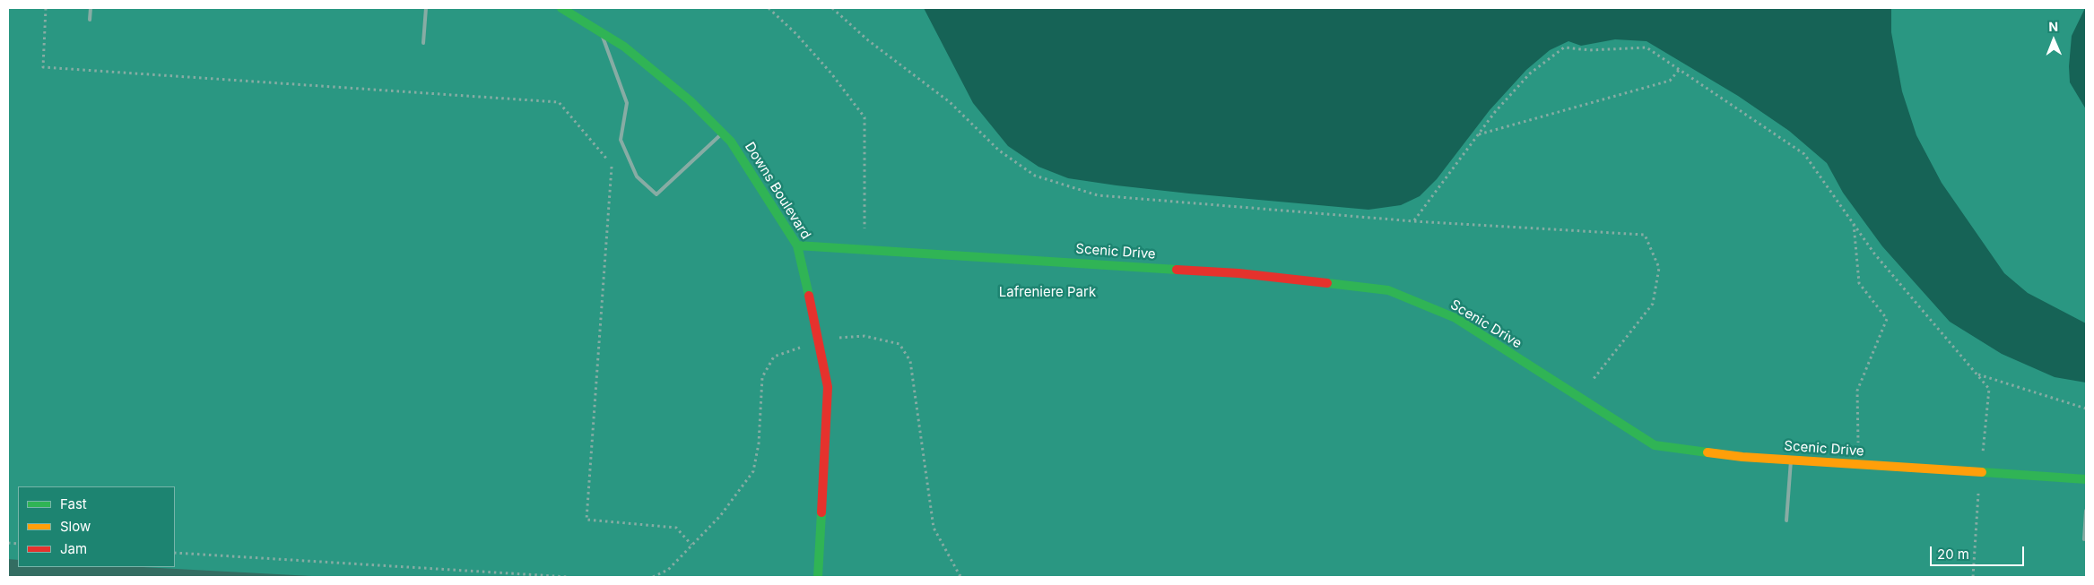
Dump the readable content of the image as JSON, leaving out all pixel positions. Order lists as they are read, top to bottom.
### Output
{
  "streets": {
    "street": ["Downs Boulevard", "Scenic Drive"]
  },
  "crossings": [
    ["Downs Boulevard", "Scenic Drive"]
  ],
  "parks": ["Lafreniere Park"],
  "legend": ["Fast", "Slow", "Jam"],
  "scale_bar": "20 m",
  "north": "top"
}
